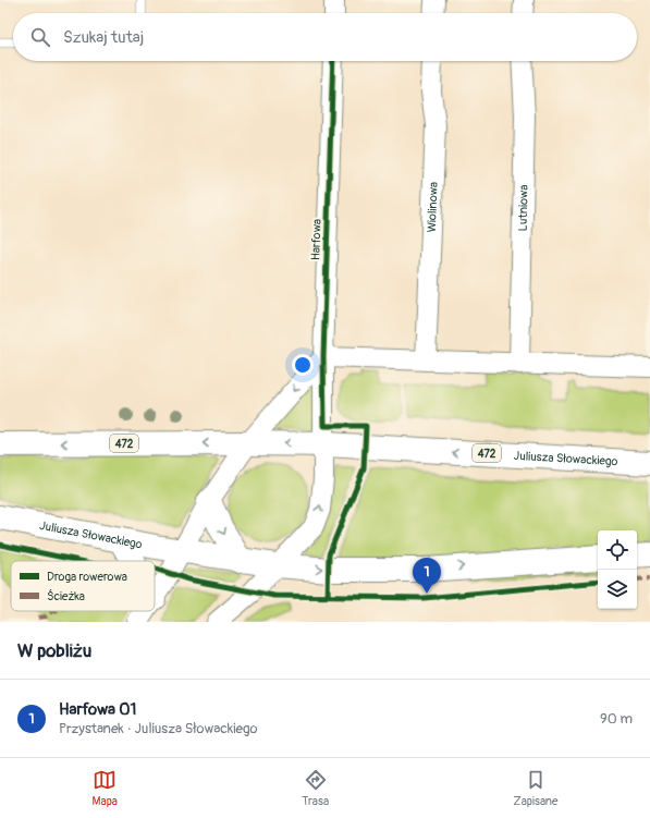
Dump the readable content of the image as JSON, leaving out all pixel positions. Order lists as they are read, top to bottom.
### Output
{
  "streets": {
    "main road": ["472", "Juliusza Słowackiego"],
    "street": ["Wiolinowa", "Lutniowa", "Harfowa"]
  },
  "crossings": [
    ["Harfowa", "472"],
    ["Harfowa", "Juliusza Słowackiego"],
    ["472", "Juliusza Słowackiego"]
  ],
  "legend": ["Droga rowerowa", "Ścieżka"],
  "page": {
    "search": "Szukaj tutaj",
    "pins": "1",
    "heading": "W pobliżu",
    "list": [
      {
        "mark": "1",
        "name": "Harfowa 01",
        "note": "Przystanek · Juliusza Słowackiego",
        "value": "90 m"
      }
    ],
    "nav": ["Mapa", "Trasa", "Zapisane"]
  }
}
